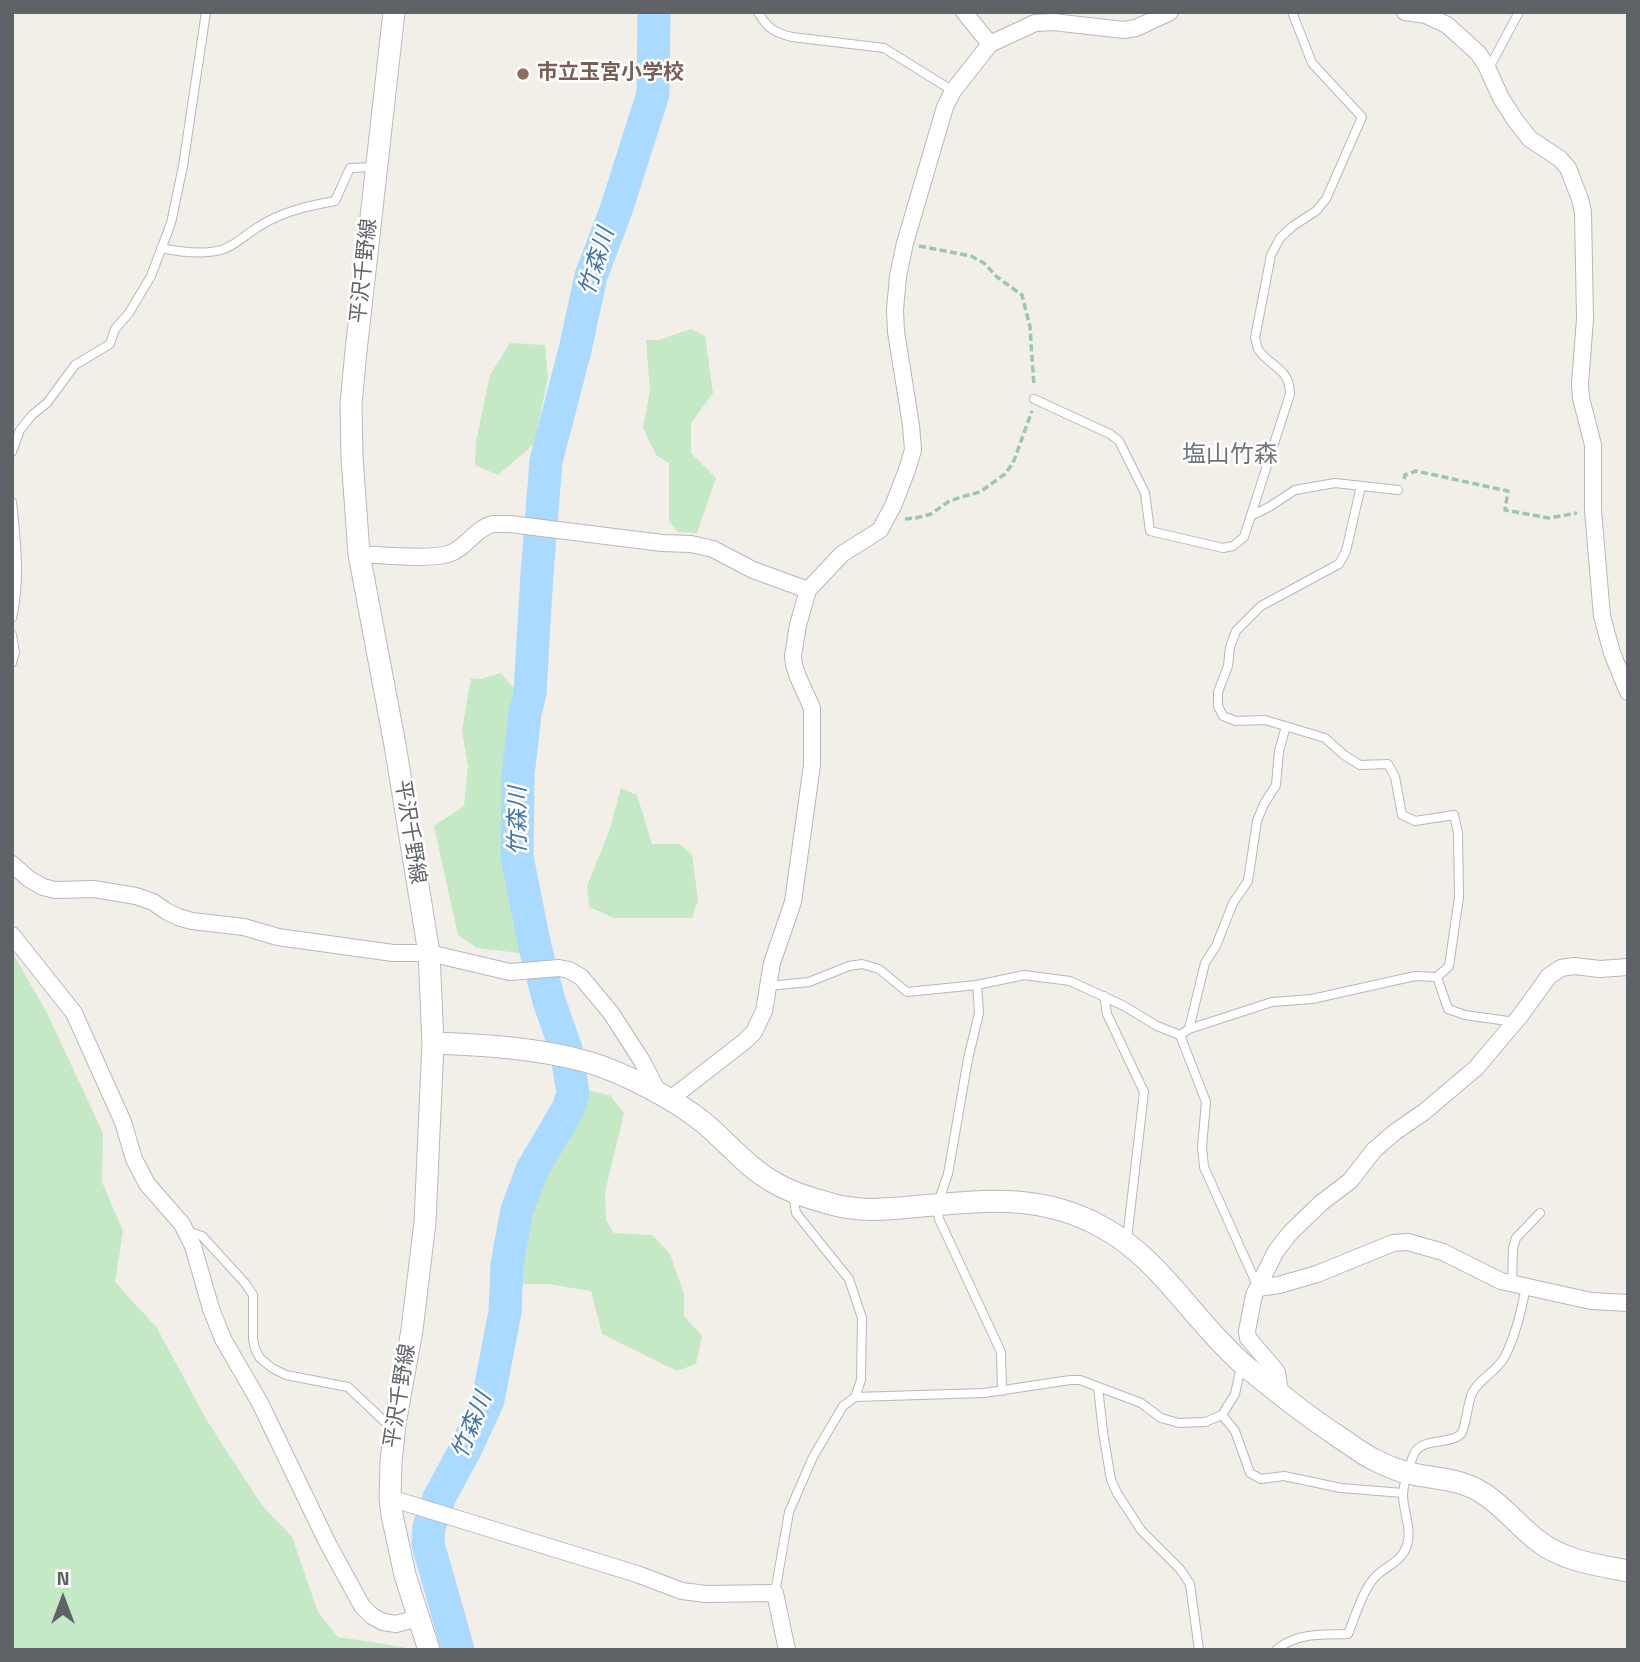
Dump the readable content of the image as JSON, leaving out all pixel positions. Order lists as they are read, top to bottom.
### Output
{
  "streets": {
    "main road": ["平沢千野線"]
  },
  "districts": ["塩山竹森"],
  "water": ["竹森川"],
  "places": ["市立玉宮小学校"],
  "north": "top"
}
